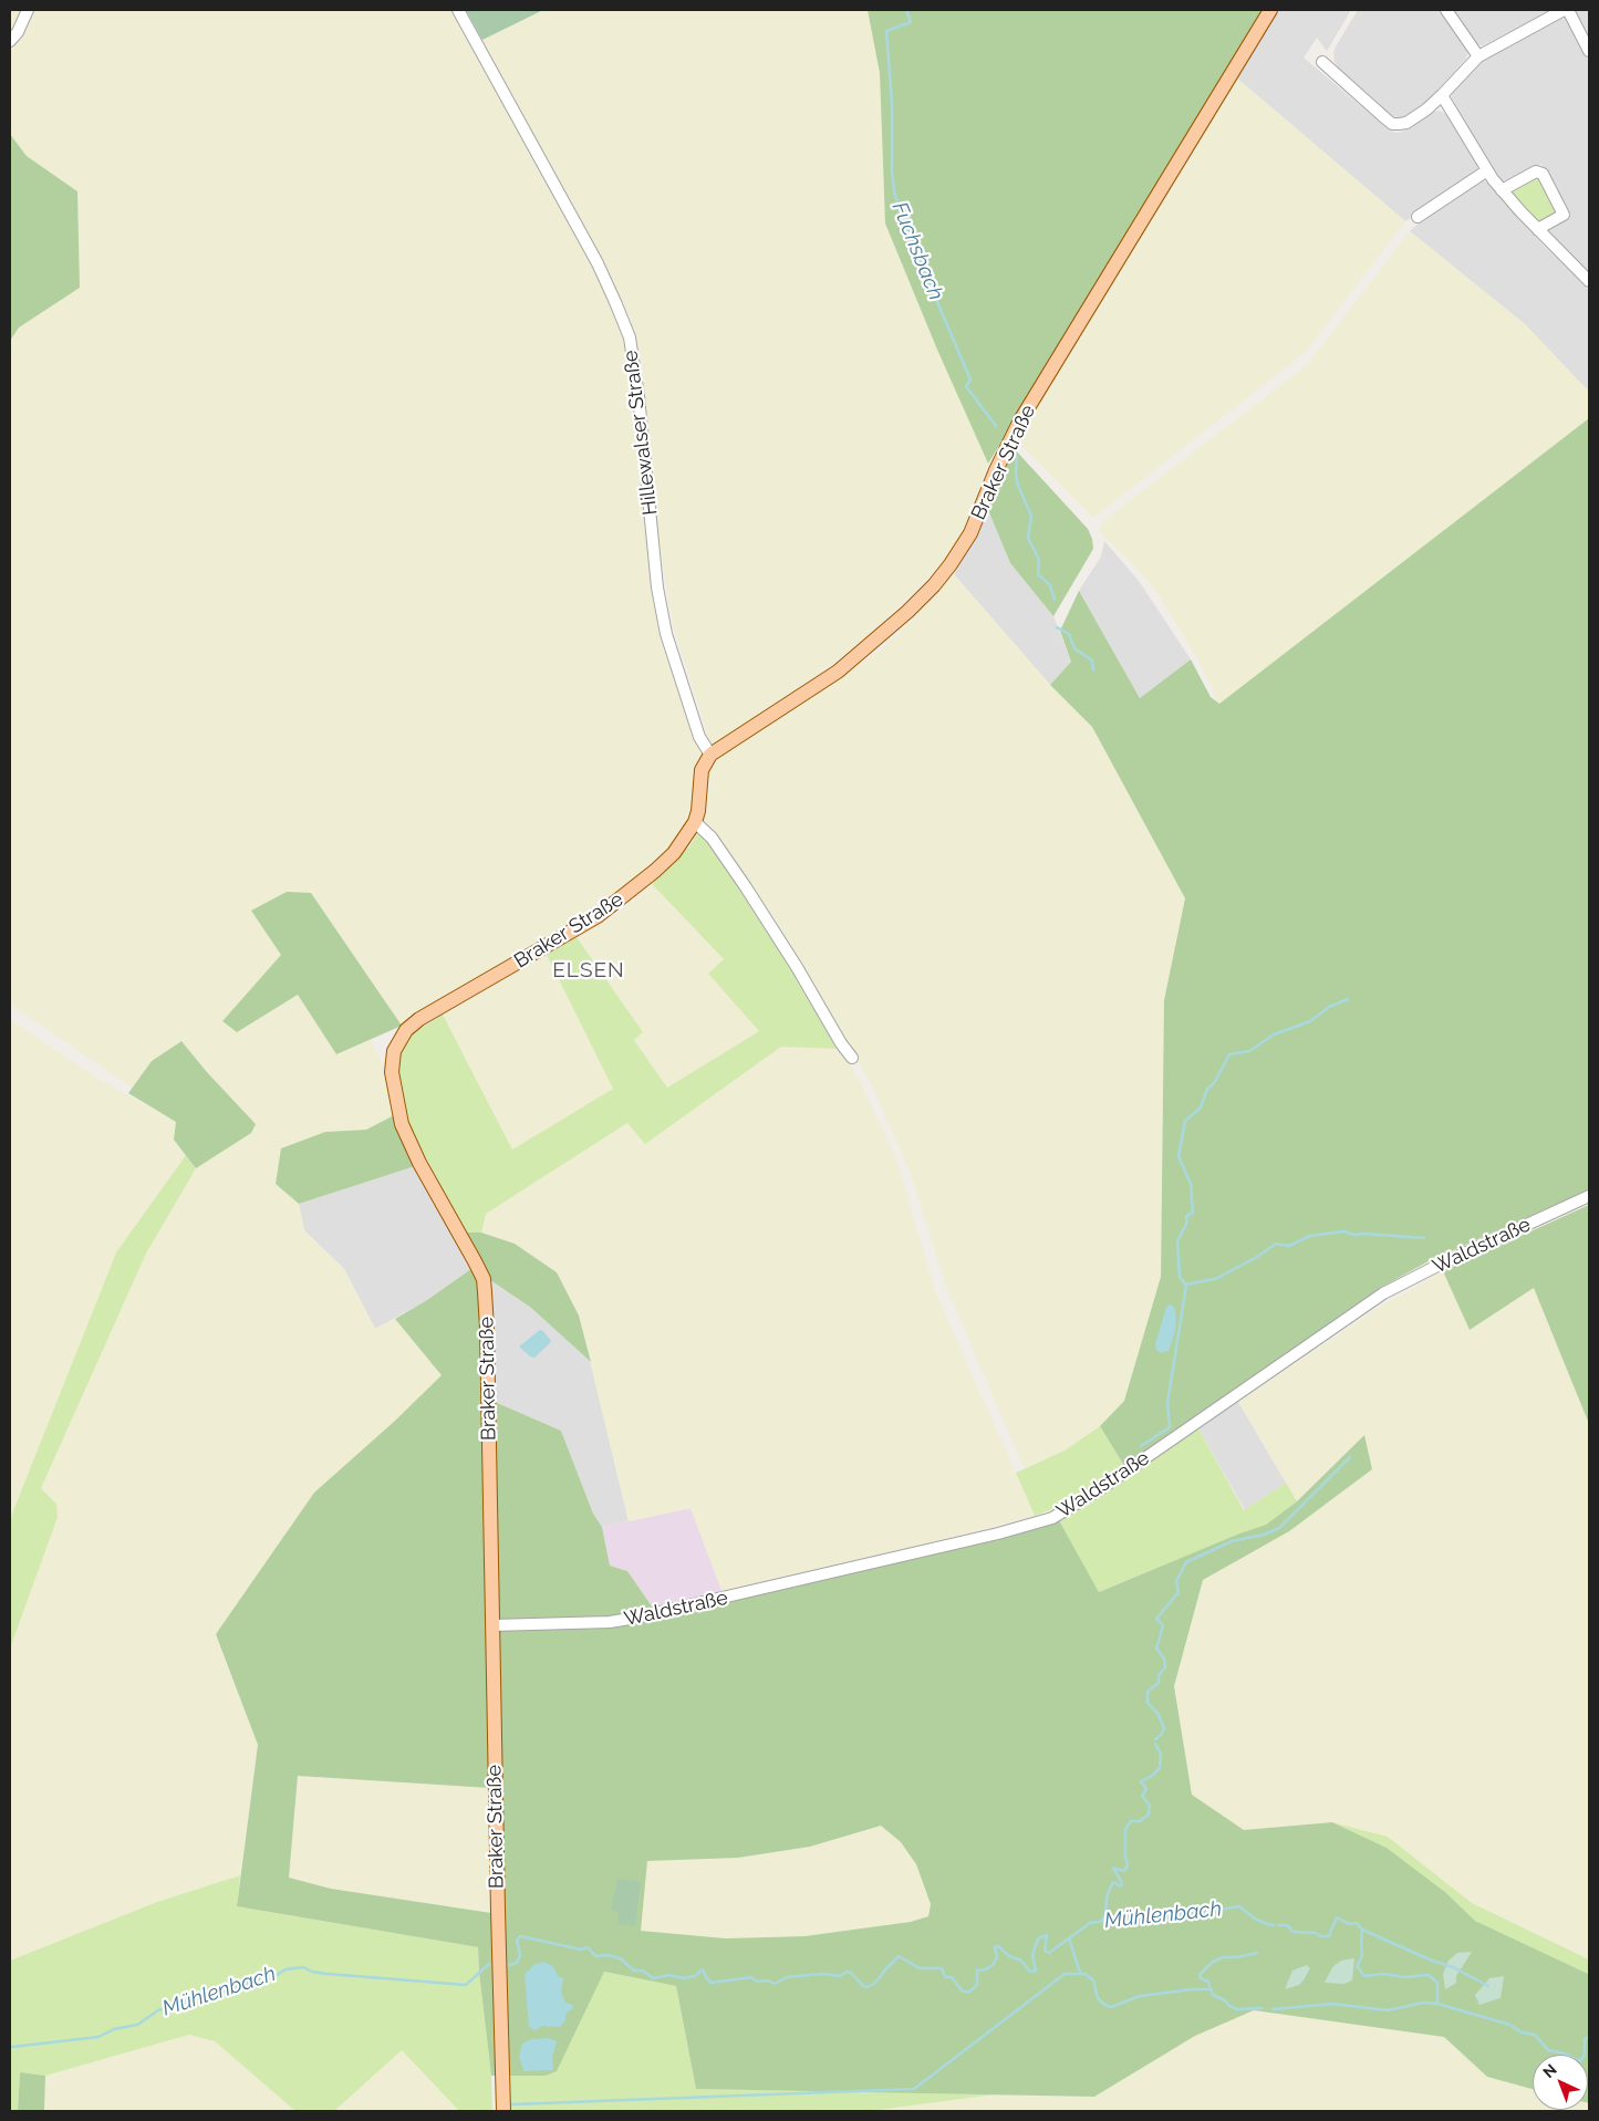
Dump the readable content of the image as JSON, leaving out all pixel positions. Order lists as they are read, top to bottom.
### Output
{
  "streets": {
    "main road": ["Braker Straße"],
    "street": ["Hillewalser Straße", "Waldstraße"]
  },
  "crossings": [
    ["Hillewalser Straße", "Braker Straße"],
    ["Braker Straße", "Waldstraße"]
  ],
  "districts": ["ELSEN"],
  "water": ["Fuchsbach", "Mühlenbach"],
  "north": "top left"
}
